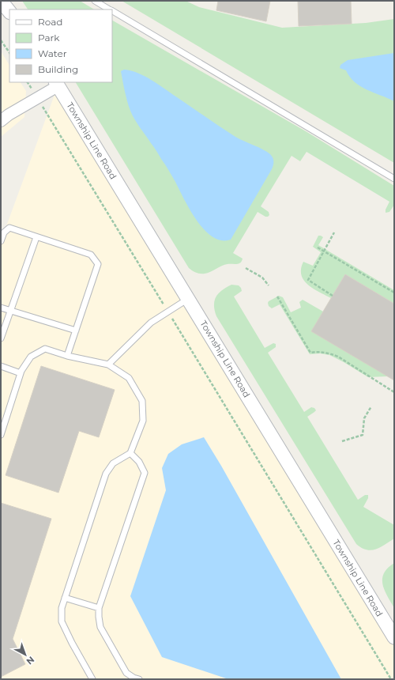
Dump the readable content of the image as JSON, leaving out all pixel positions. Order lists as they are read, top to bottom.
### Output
{
  "streets": {
    "street": ["Township Line Road"]
  },
  "legend": [
    "Road",
    "Park",
    "Water",
    "Building"
  ],
  "north": "bottom right"
}
